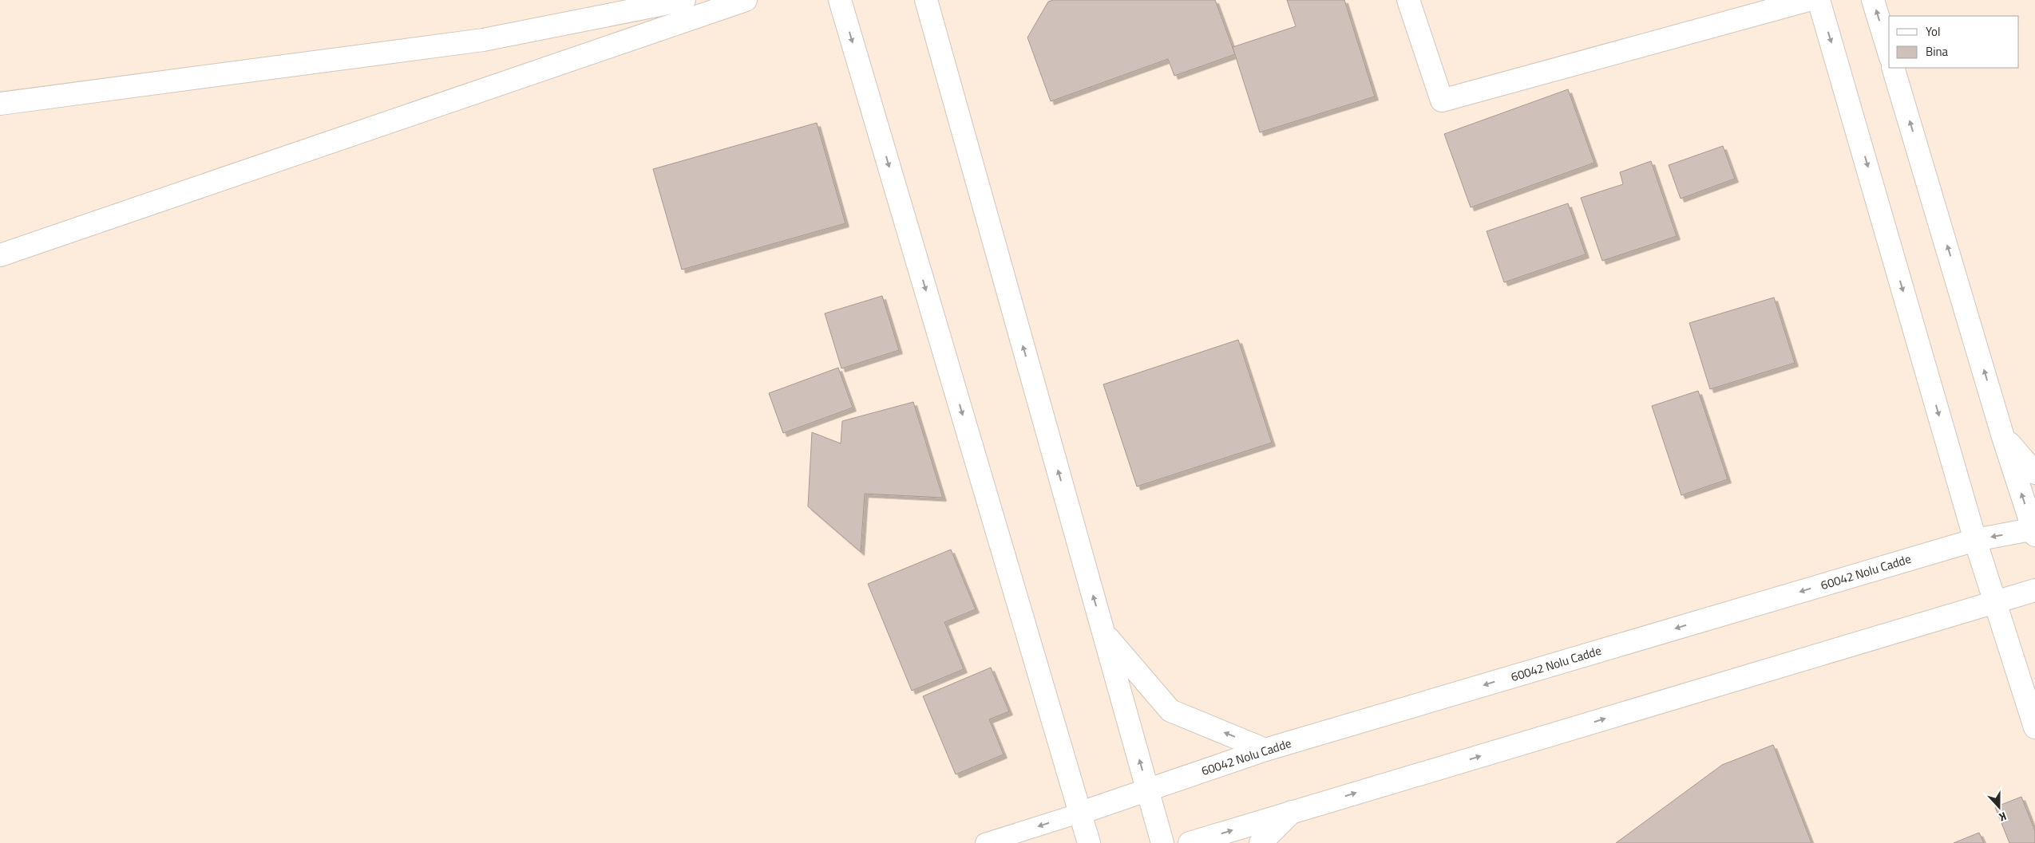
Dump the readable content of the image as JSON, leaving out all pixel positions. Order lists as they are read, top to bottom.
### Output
{
  "streets": {
    "street": ["60042 Nolu Cadde"]
  },
  "legend": ["Yol", "Bina"],
  "north": "bottom"
}
